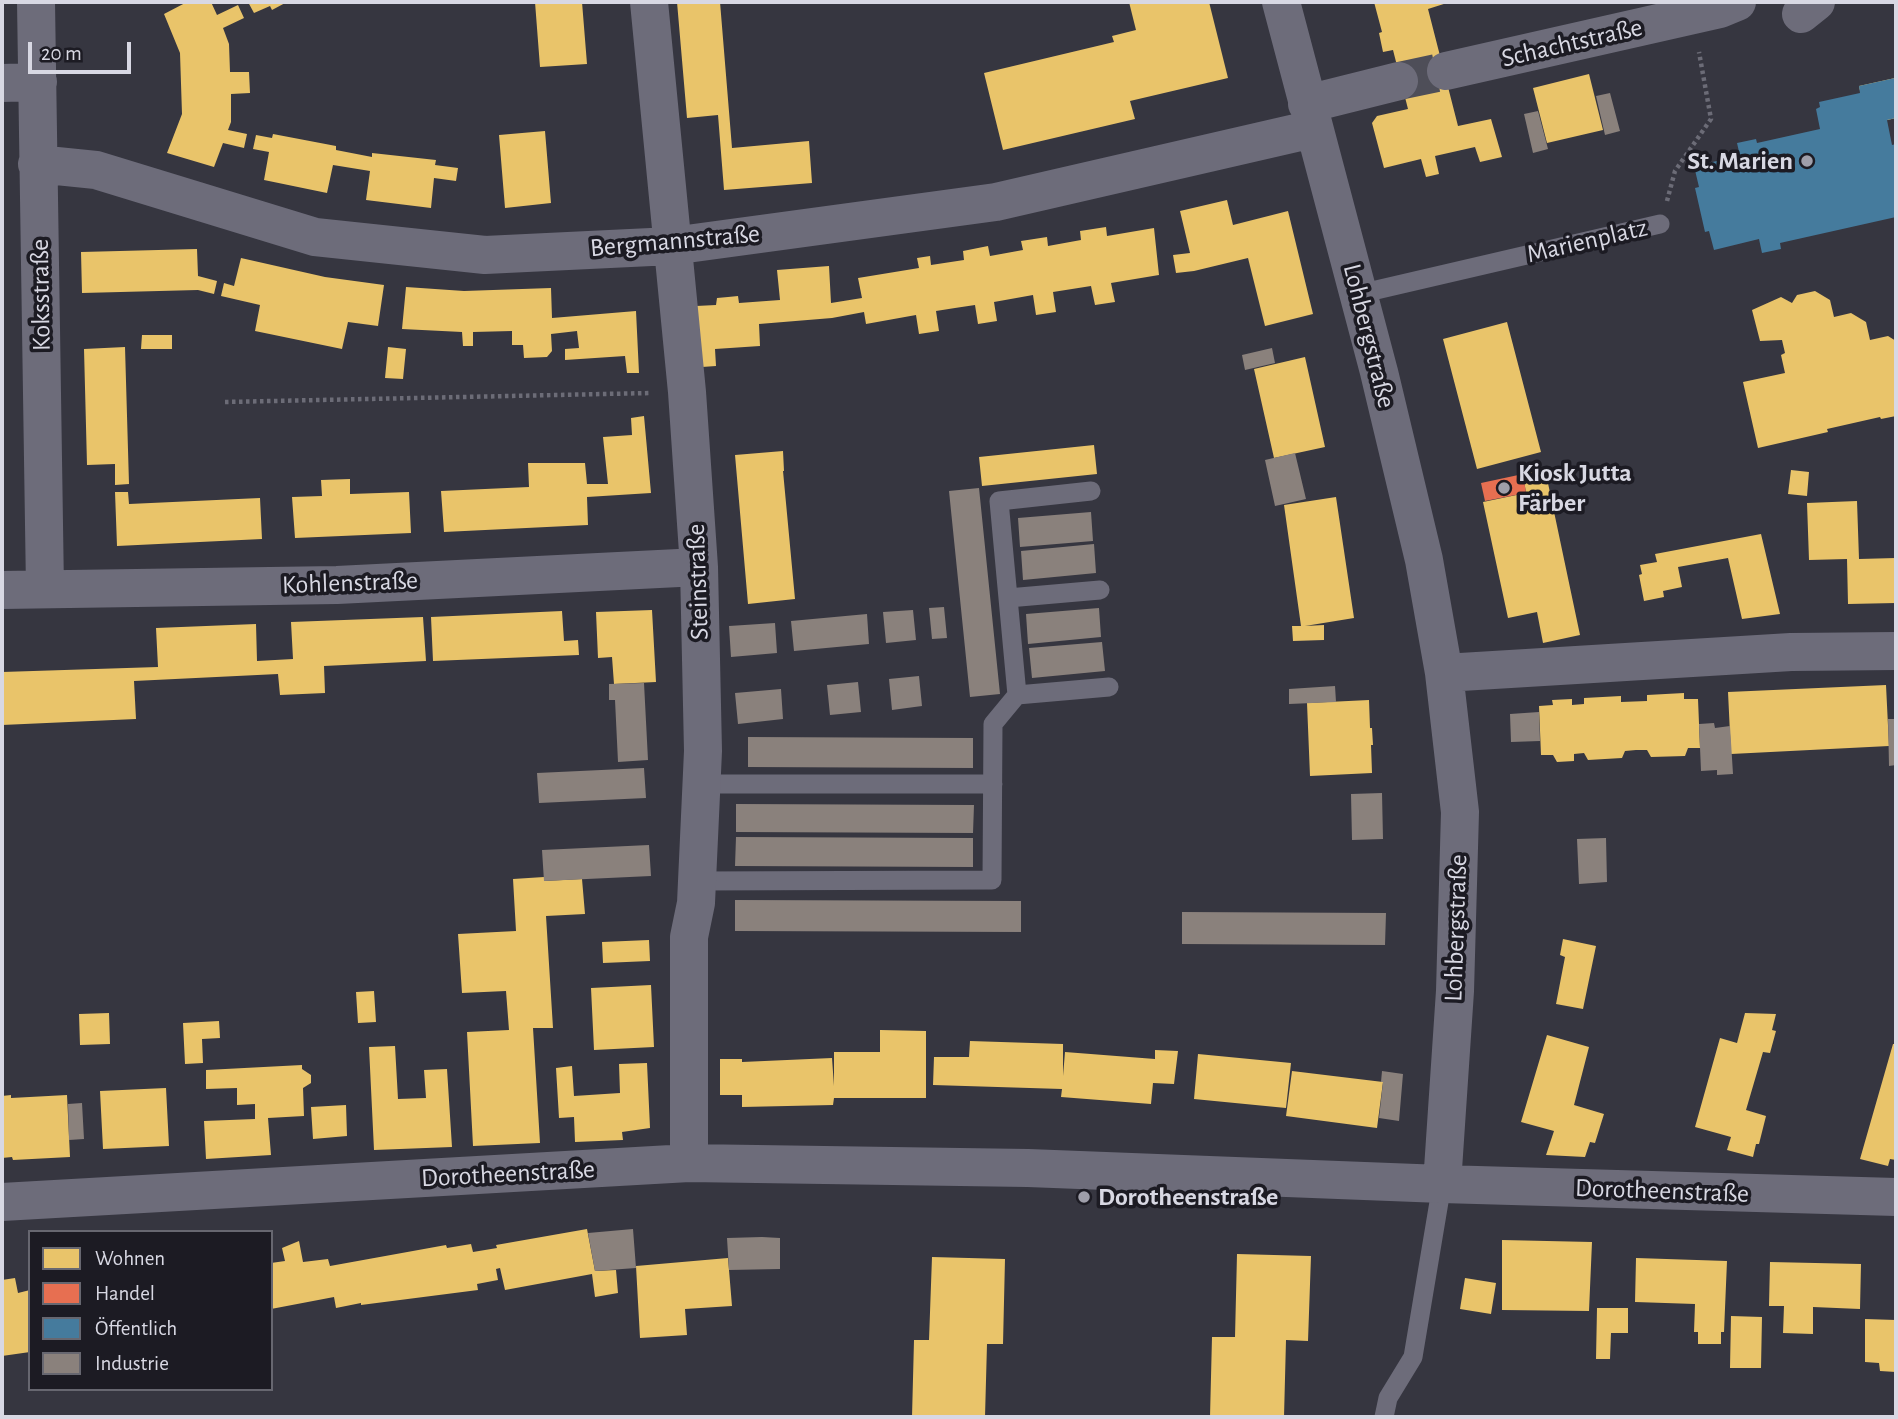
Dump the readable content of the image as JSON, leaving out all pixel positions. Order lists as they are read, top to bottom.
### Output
{
  "streets": {
    "street": [
      "Schachtstraße",
      "Bergmannstraße",
      "Koksstraße",
      "Lohbergstraße",
      "Steinstraße",
      "Kohlenstraße",
      "Dorotheenstraße"
    ],
    "lane": ["Marienplatz"]
  },
  "crossings": [
    ["Bergmannstraße", "Koksstraße"],
    ["Bergmannstraße", "Lohbergstraße"],
    ["Bergmannstraße", "Steinstraße"],
    ["Marienplatz", "Lohbergstraße"],
    ["Koksstraße", "Kohlenstraße"],
    ["Lohbergstraße", "Dorotheenstraße"],
    ["Steinstraße", "Kohlenstraße"],
    ["Steinstraße", "Dorotheenstraße"]
  ],
  "places": ["St. Marien", "Kiosk Jutta Färber", "Dorotheenstraße"],
  "legend": [
    "Wohnen",
    "Handel",
    "Öffentlich",
    "Industrie"
  ],
  "scale_bar": "20 m"
}
